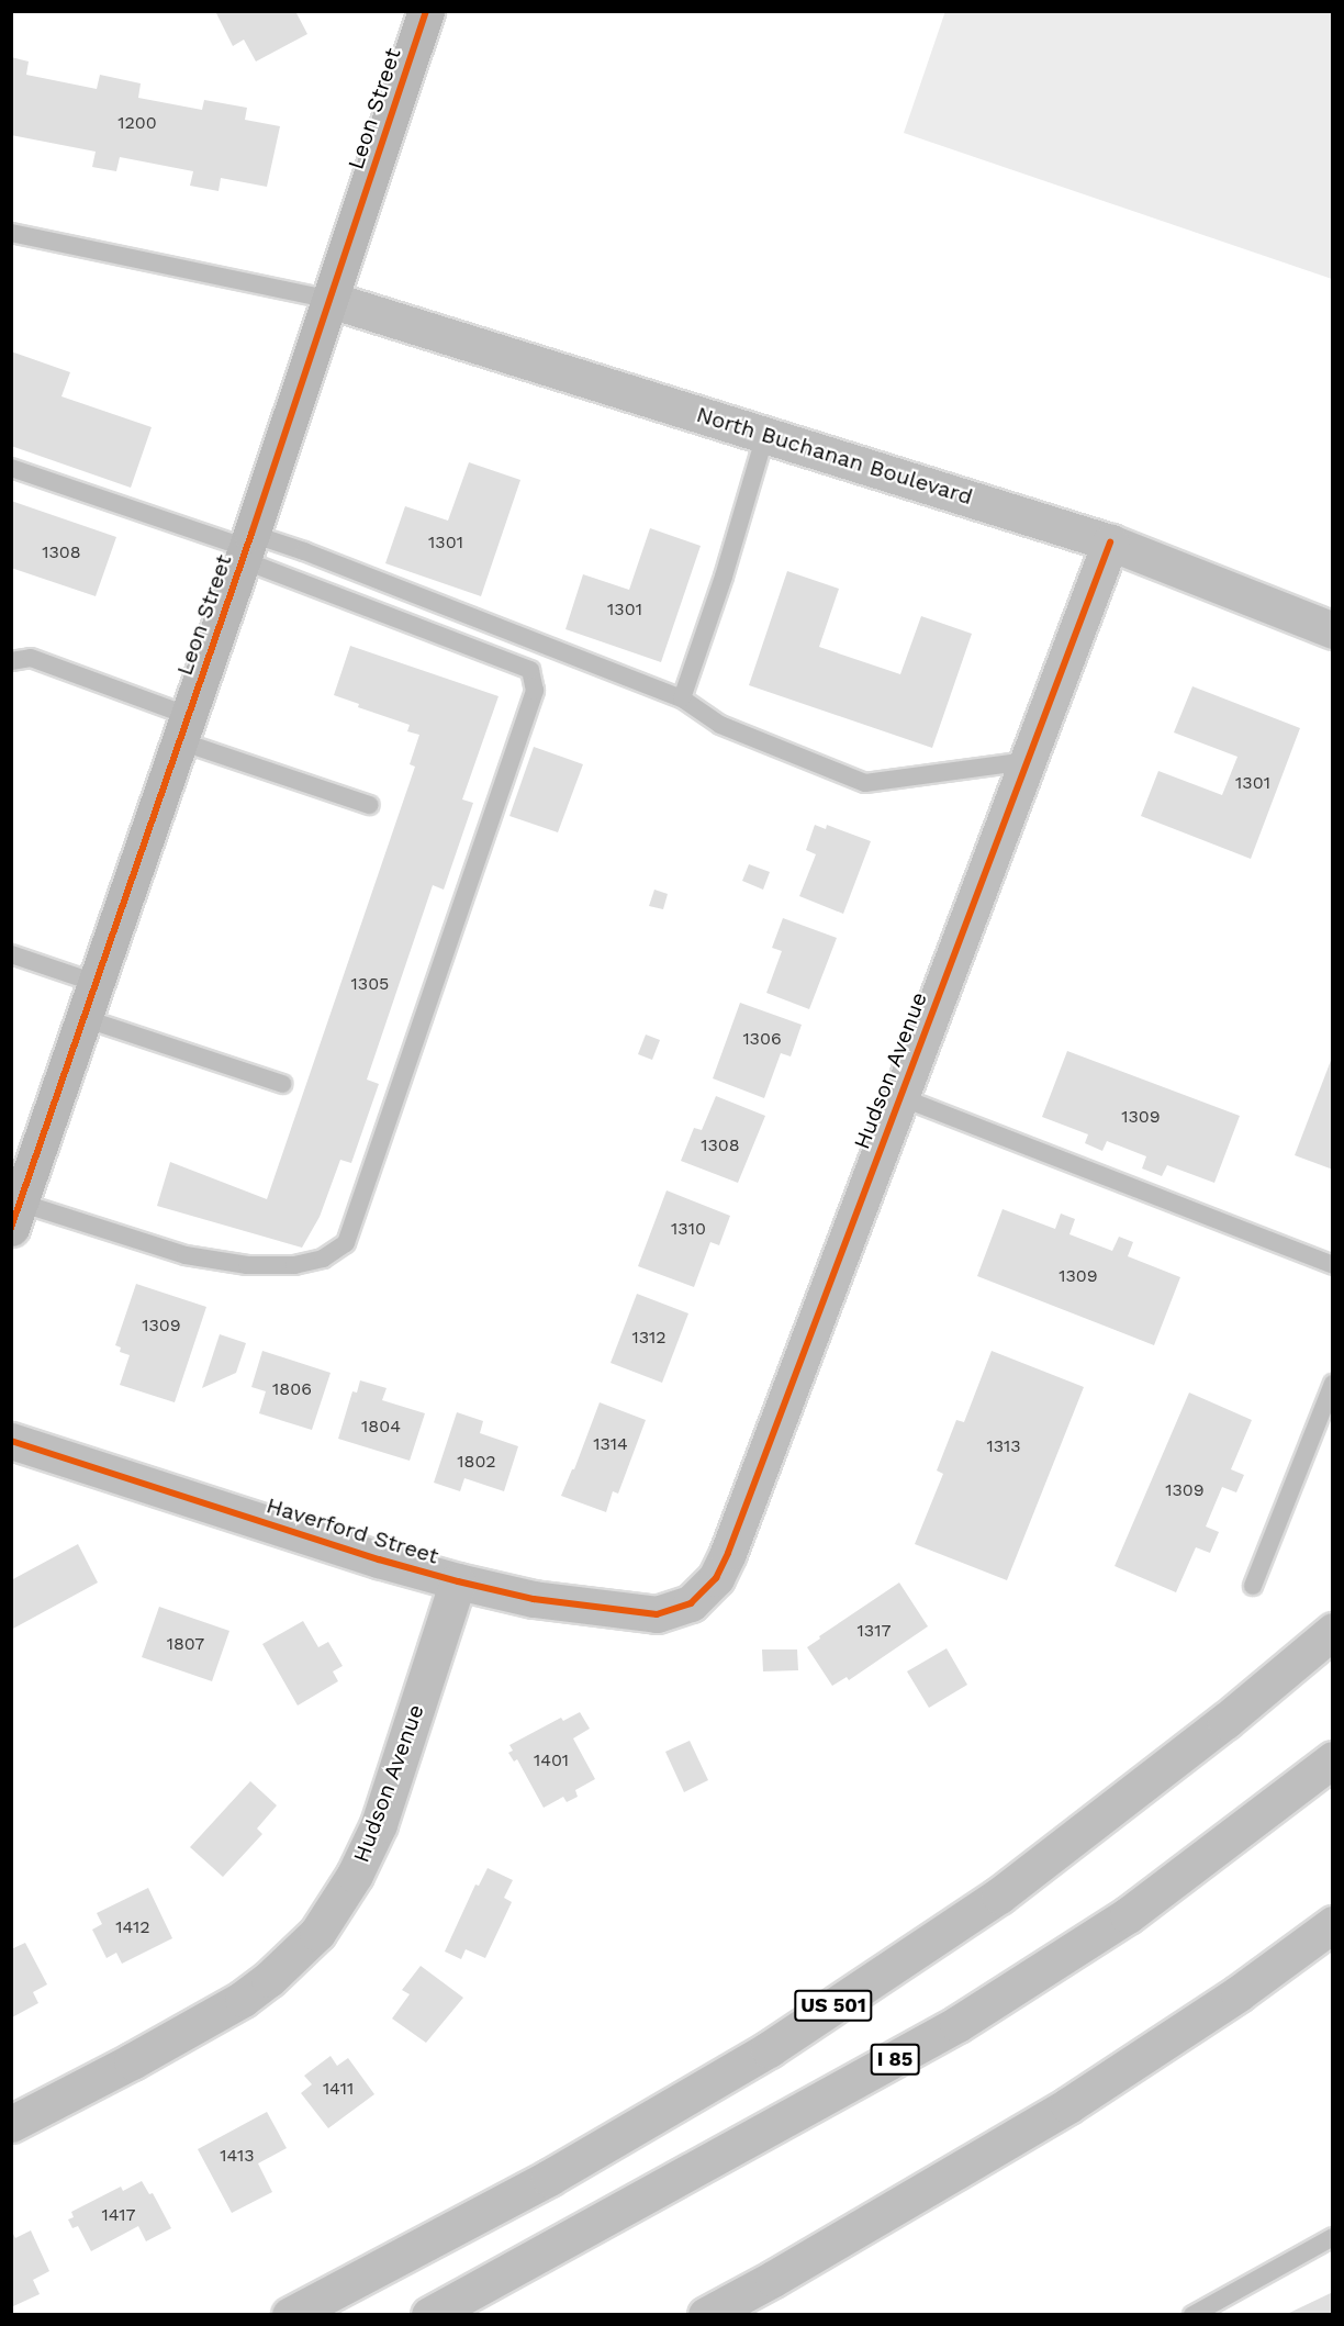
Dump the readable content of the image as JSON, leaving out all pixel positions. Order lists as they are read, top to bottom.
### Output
{
  "streets": {
    "main road": [
      "North Buchanan Boulevard",
      "Hudson Avenue",
      "Haverford Street",
      "US 501",
      "I 85"
    ],
    "street": ["Leon Street"]
  },
  "crossings": [
    ["Leon Street", "North Buchanan Boulevard"],
    ["North Buchanan Boulevard", "Hudson Avenue"],
    ["Hudson Avenue", "Haverford Street"]
  ],
  "house_numbers": [
    "1200",
    "1301",
    "1308",
    "1301",
    "1301",
    "1305",
    "1306",
    "1309",
    "1308",
    "1310",
    "1309",
    "1309",
    "1312",
    "1806",
    "1804",
    "1314",
    "1313",
    "1802",
    "1309",
    "1317",
    "1807",
    "1401",
    "1412",
    "1411",
    "1413",
    "1417"
  ]
}
